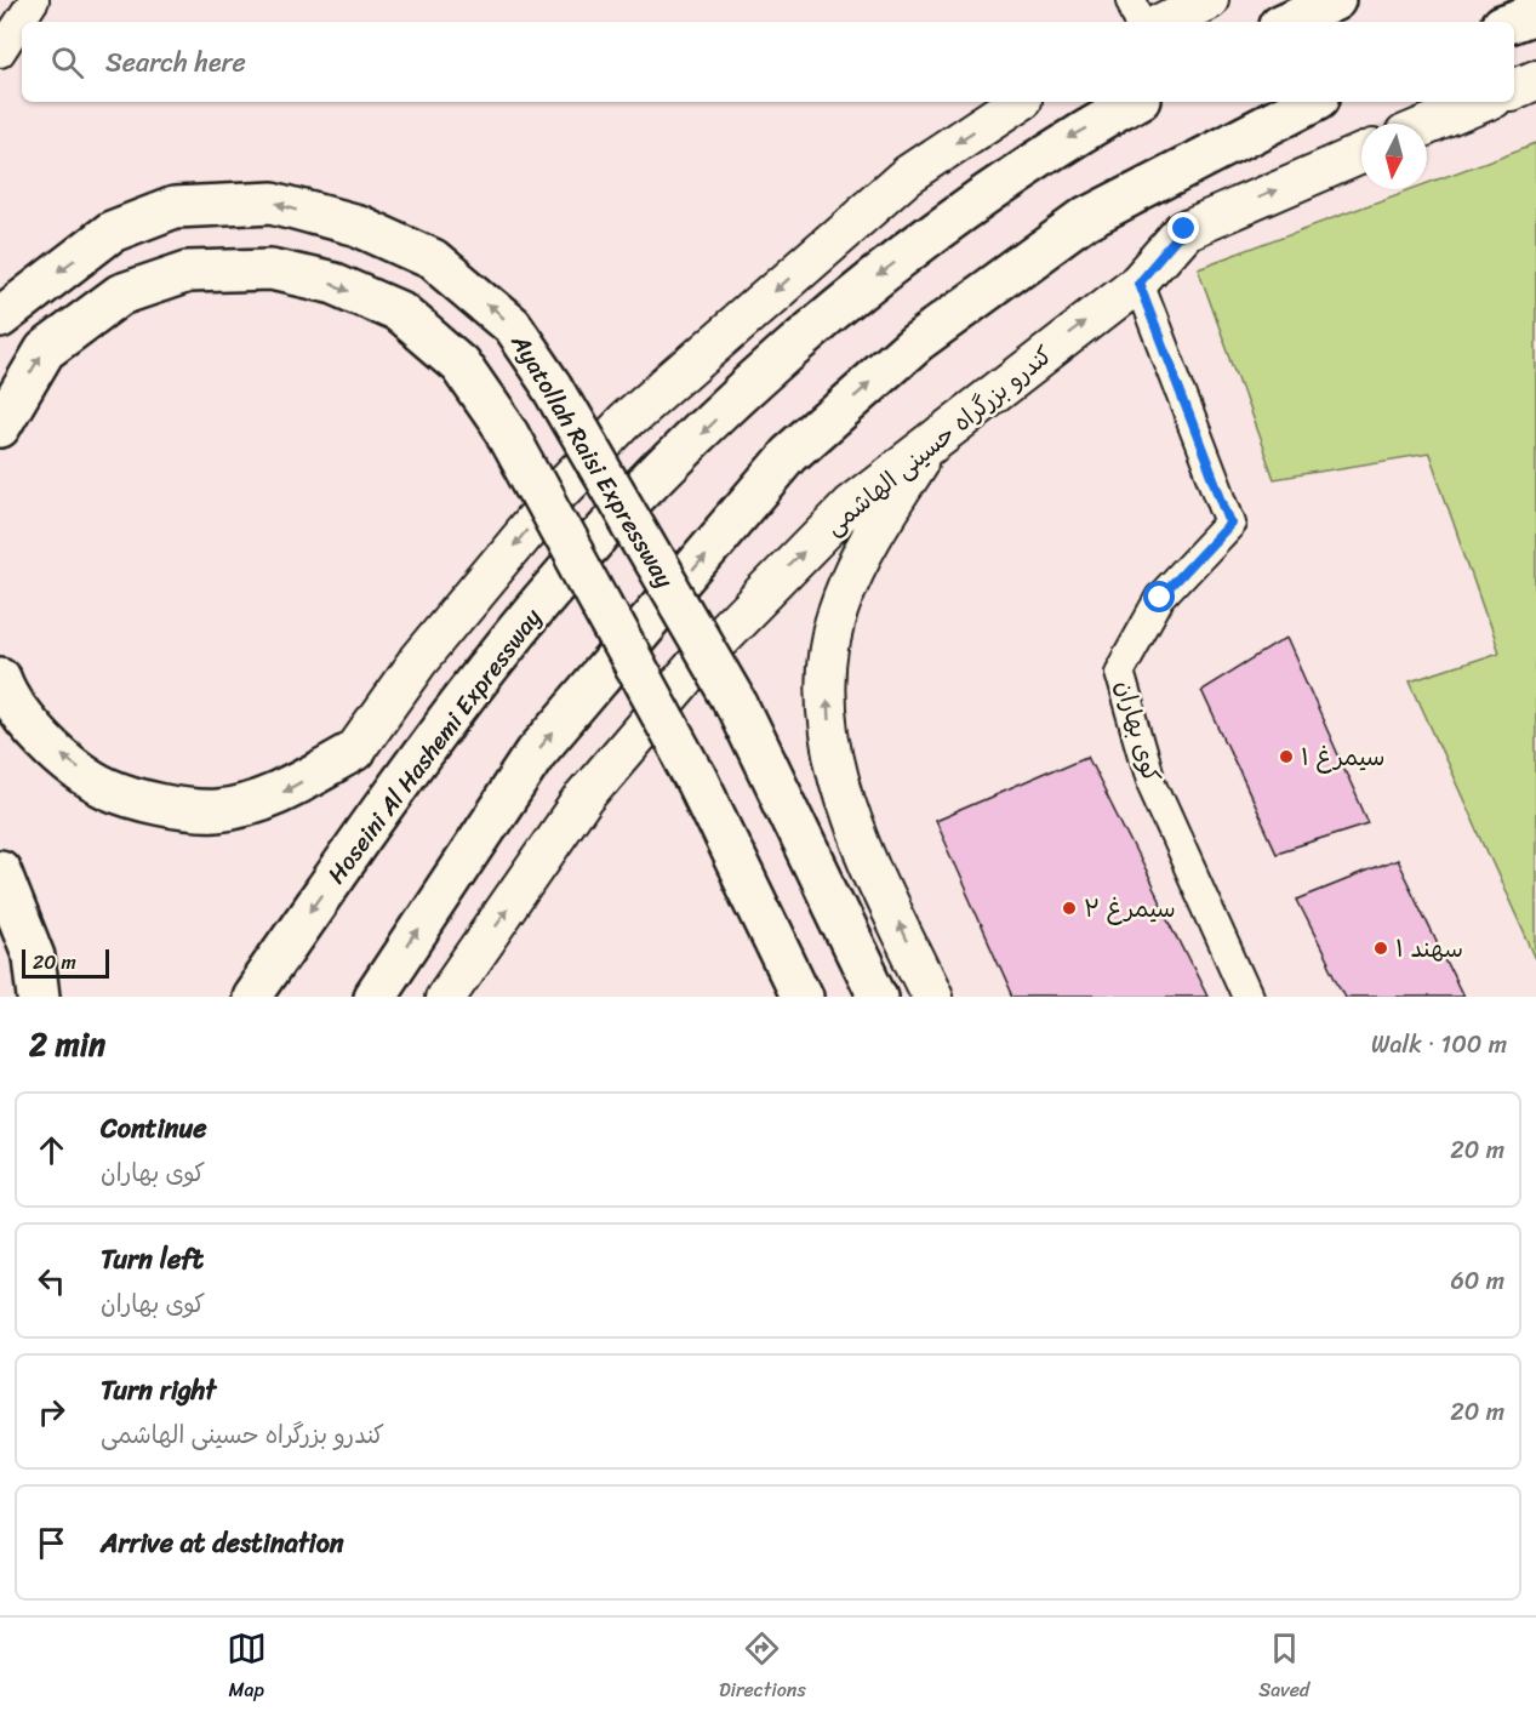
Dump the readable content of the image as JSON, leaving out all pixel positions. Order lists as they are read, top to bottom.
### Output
{
  "streets": {
    "highway": ["Ayatollah Raisi Expressway", "Hoseini Al Hashemi Expressway"],
    "main road": ["کندرو بزرگراه حسینی الهاشمی"],
    "street": ["کوی بهاران"]
  },
  "crossings": [
    ["کندرو بزرگراه حسینی الهاشمی", "کوی بهاران"]
  ],
  "one_way": ["Ayatollah Raisi Expressway"],
  "places": ["سیمرغ ۱", "سیمرغ ۲", "سهند ۱"],
  "scale_bar": "20 m",
  "north": "bottom",
  "page": {
    "search": "Search here",
    "scale": "20 m",
    "heading": ["2 min", "Walk · 100 m"],
    "list": [
      ["Continue", "کوی بهاران", "20 m"],
      ["Turn left", "کوی بهاران", "60 m"],
      ["Turn right", "کندرو بزرگراه حسینی الهاشمی", "20 m"],
      "Arrive at destination"
    ],
    "nav": ["Map", "Directions", "Saved"]
  }
}
